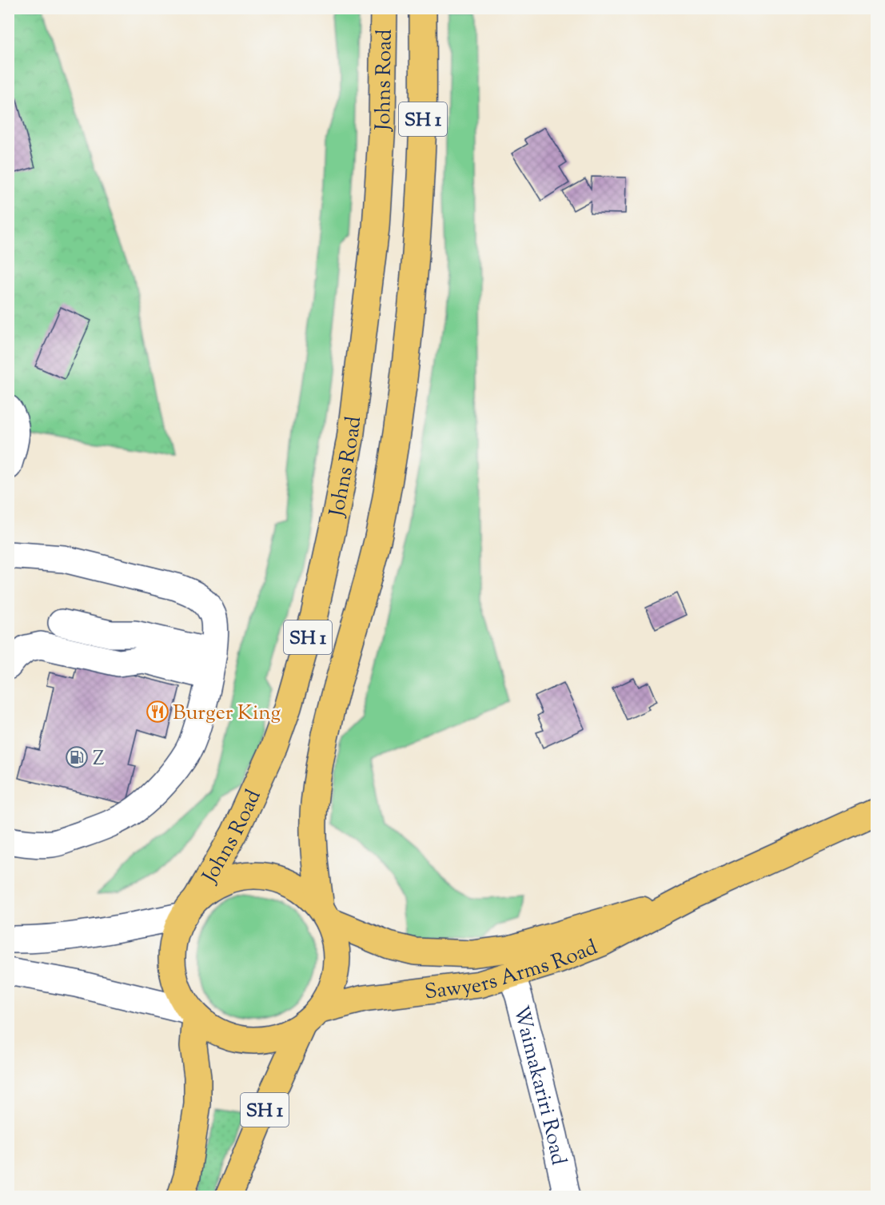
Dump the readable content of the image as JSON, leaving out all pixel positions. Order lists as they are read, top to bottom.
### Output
{
  "streets": {
    "main road": ["Johns Road", "SH 1", "Sawyers Arms Road"],
    "street": ["Waimakariri Road"]
  },
  "crossings": [
    ["Johns Road", "SH 1"],
    ["Johns Road", "Sawyers Arms Road"],
    ["SH 1", "Sawyers Arms Road"],
    ["Sawyers Arms Road", "Waimakariri Road"]
  ],
  "places": {
    "restaurant": ["Burger King"],
    "fuel station": ["Z"]
  }
}
